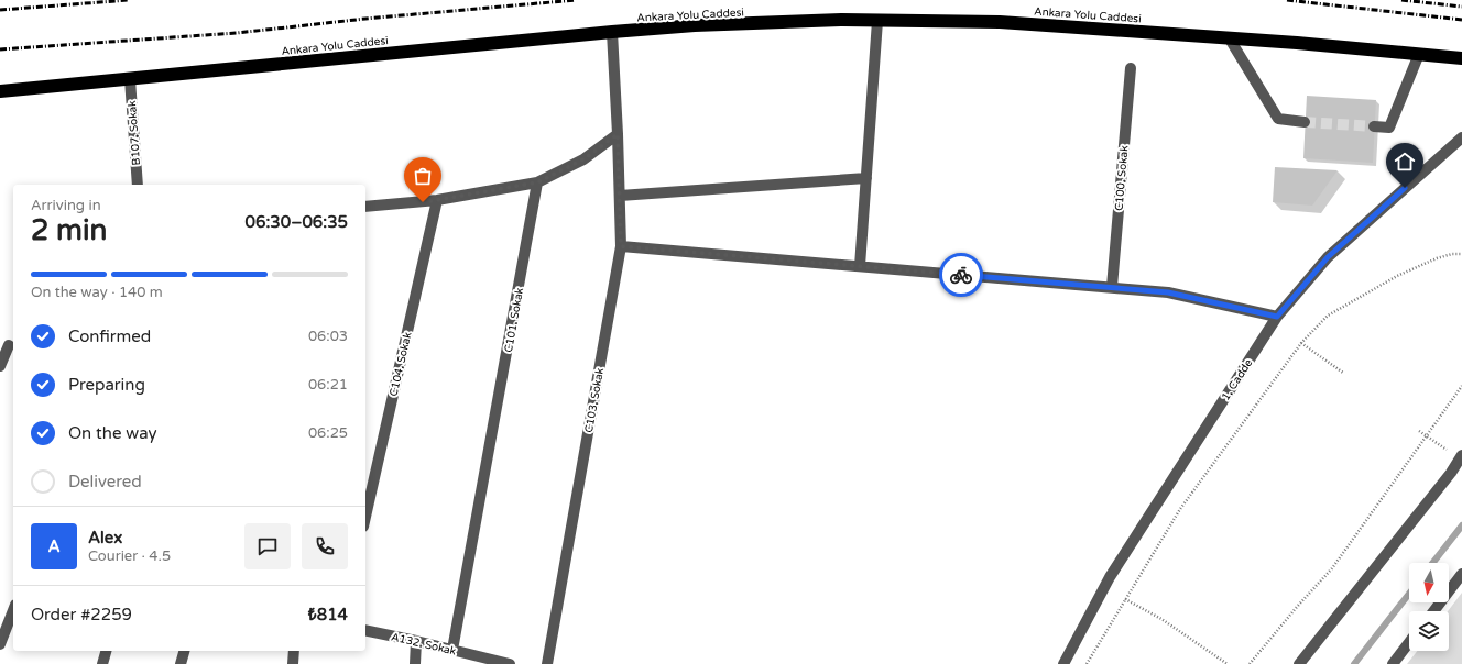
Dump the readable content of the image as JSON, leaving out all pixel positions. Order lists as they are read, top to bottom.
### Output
{
  "streets": {
    "highway": ["Ankara Yolu Caddesi"],
    "street": [
      "B107. Sokak",
      "C100. Sokak",
      "C101. Sokak",
      "C104. Sokak",
      "1. Cadde",
      "C103. Sokak",
      "A132. Sokak"
    ]
  },
  "crossings": [
    ["Ankara Yolu Caddesi", "B107. Sokak"],
    ["C101. Sokak", "A132. Sokak"]
  ],
  "north": "bottom",
  "page": {
    "heading": ["2 min", "Arriving in", "06:30–06:35"],
    "panel": [
      "Alex",
      "Courier · 4.5",
      "Order #2259",
      "₺814"
    ],
    "bar": "On the way · 140 m",
    "list": [
      ["Confirmed", "06:03"],
      ["Preparing", "06:21"],
      ["On the way", "06:25"],
      "Delivered"
    ],
    "round": "A"
  }
}
